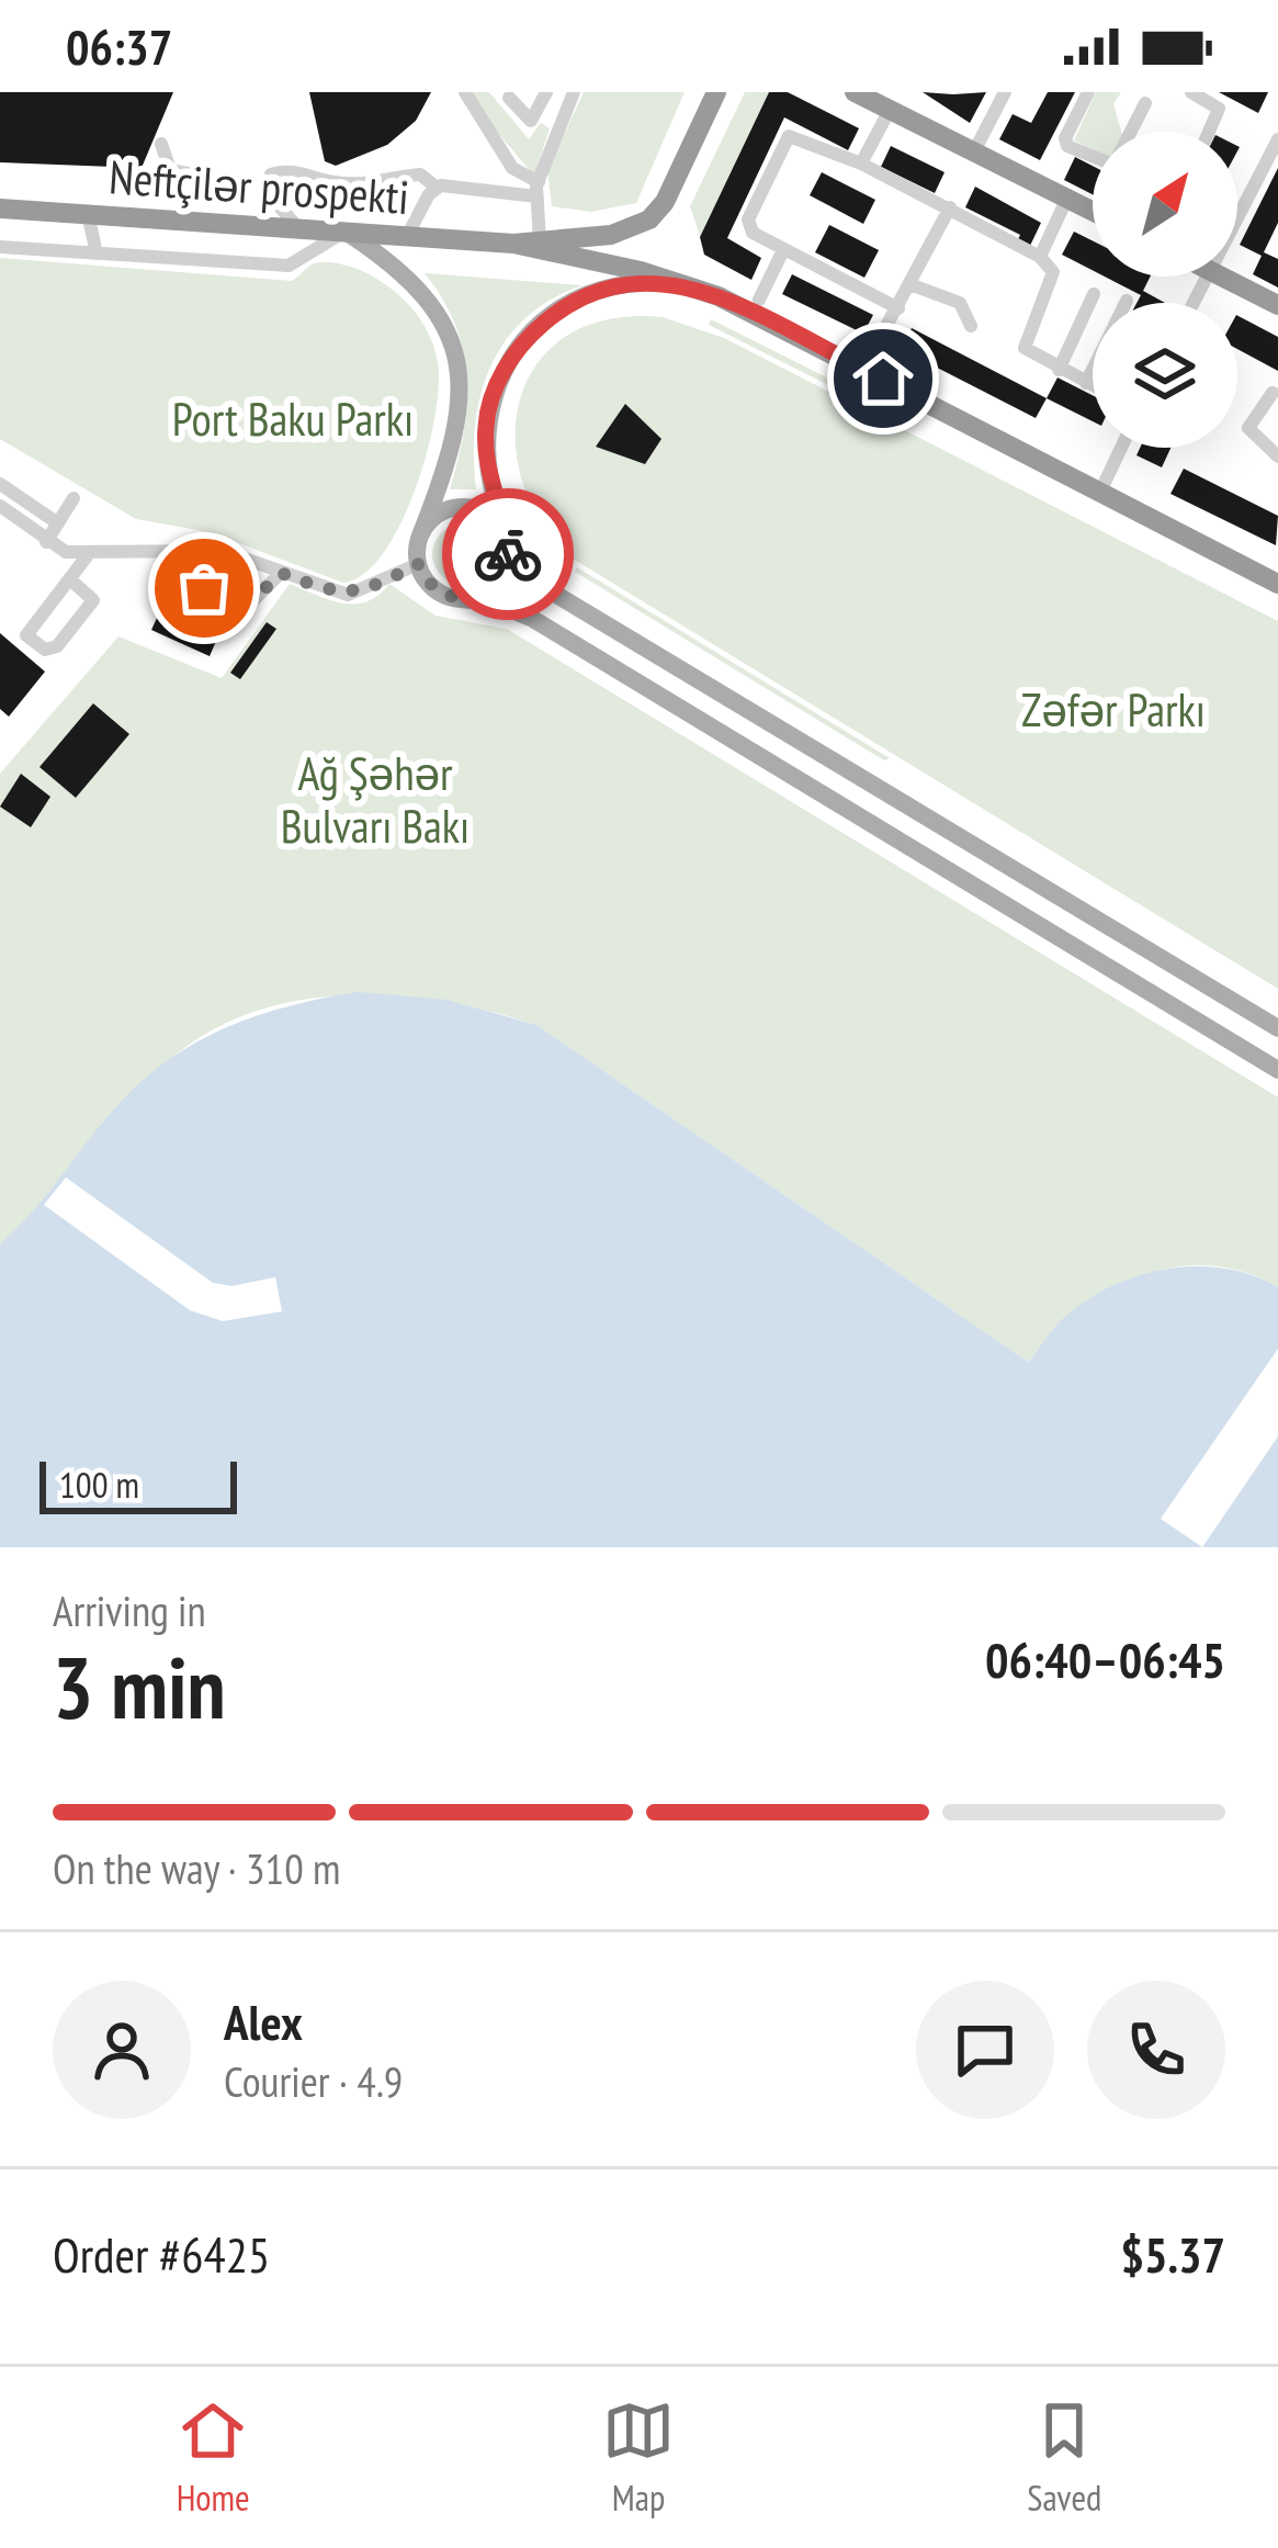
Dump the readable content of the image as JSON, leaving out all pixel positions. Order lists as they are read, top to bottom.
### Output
{
  "streets": {
    "highway": ["Neftçilər prospekti"]
  },
  "parks": ["Port Baku Parkı", "Zəfər Parkı", "Ağ Şəhər Bulvarı Bakı"],
  "scale_bar": "100 m",
  "north": "top right",
  "page": {
    "status": "06:37",
    "scale": "100 m",
    "heading": ["3 min", "Arriving in", "06:40–06:45"],
    "panel": [
      "Alex",
      "Courier · 4.9",
      "Order #6425",
      "$5.37"
    ],
    "bar": "On the way · 310 m",
    "tabs": ["Home", "Map", "Saved"]
  }
}
